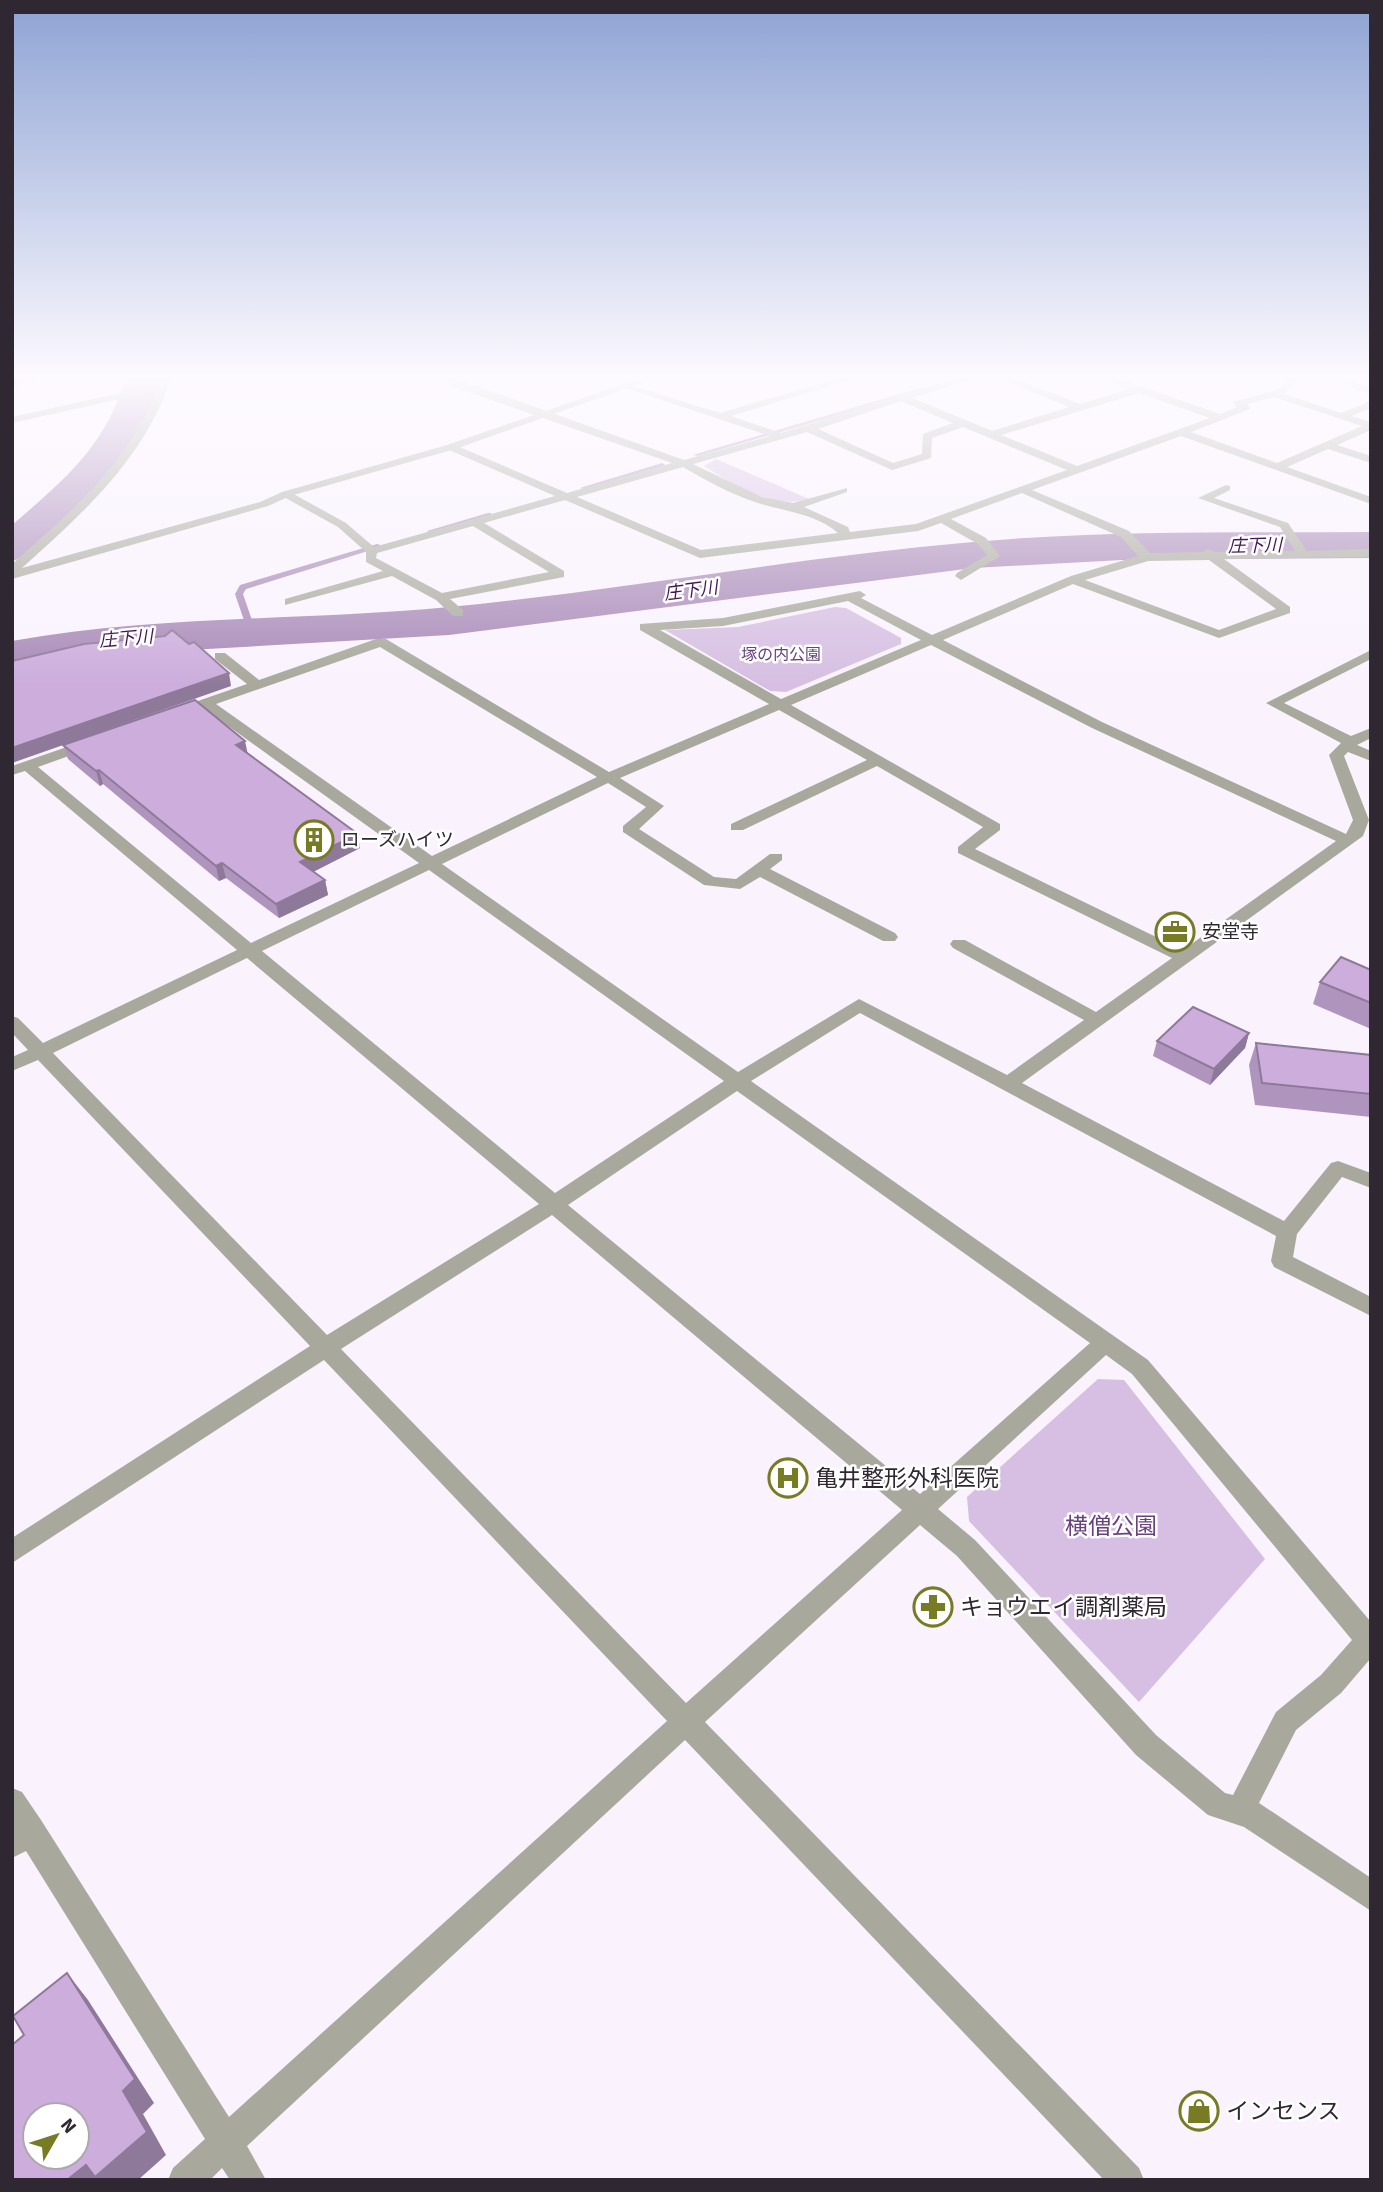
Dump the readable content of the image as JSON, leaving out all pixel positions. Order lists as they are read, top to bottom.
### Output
{
  "water": ["庄下川"],
  "parks": ["塚の内公園", "横僧公園"],
  "places": {
    "building": ["ローズハイツ"],
    "office": ["安堂寺"],
    "hospital": ["亀井整形外科医院"],
    "pharmacy": ["キョウエイ調剤薬局"],
    "shop": ["インセンス"]
  },
  "north": "top right"
}
